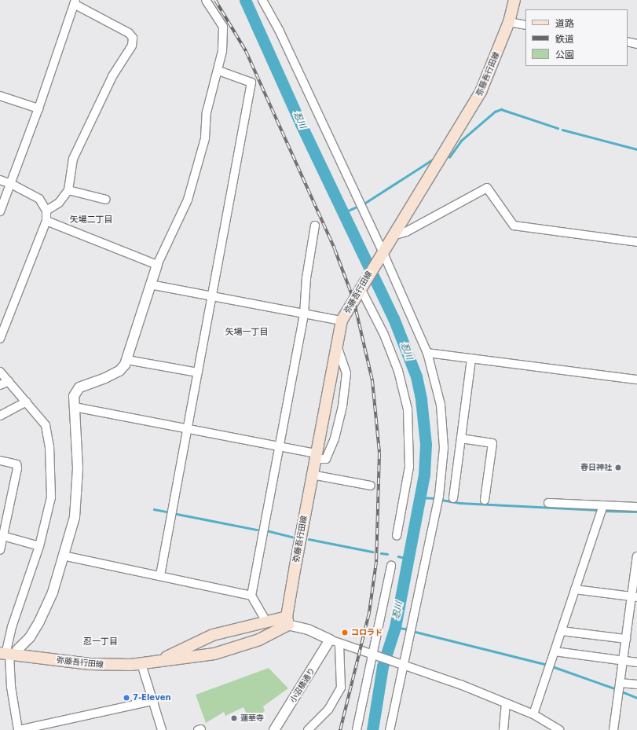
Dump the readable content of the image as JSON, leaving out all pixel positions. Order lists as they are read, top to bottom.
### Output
{
  "streets": {
    "main road": ["弥藤吾行田線"],
    "street": ["小沼橋通り"]
  },
  "districts": ["矢場二丁目", "矢場一丁目", "忍一丁目"],
  "water": ["忍川"],
  "places": [
    "春日神社",
    "コロラド",
    "7-Eleven",
    "蓮華寺"
  ],
  "legend": ["道路", "鉄道", "公園"]
}
